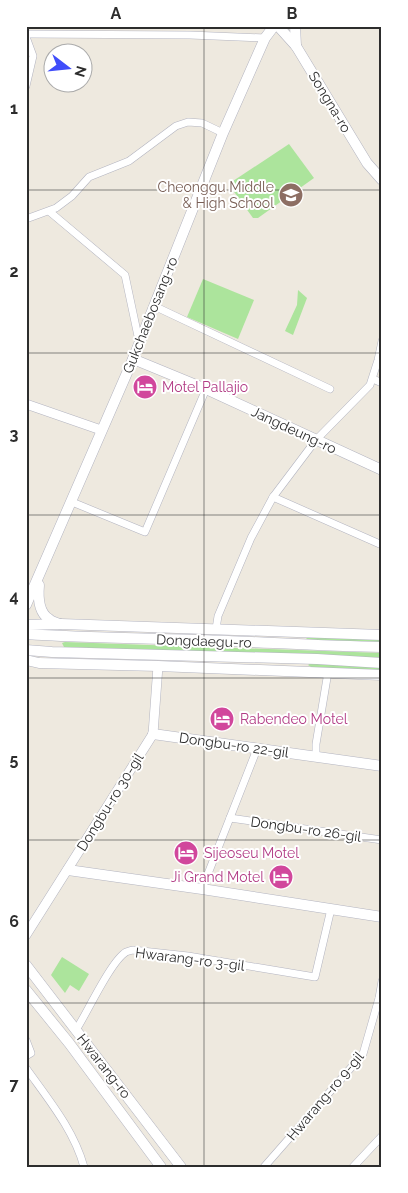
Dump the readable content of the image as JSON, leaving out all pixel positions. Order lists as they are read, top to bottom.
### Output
{
  "streets": {
    "main road": [
      "Songna-ro",
      "Gukchaebosang-ro",
      "Jangdeung-ro",
      "Dongdaegu-ro",
      "Dongbu-ro 22-gil",
      "Dongbu-ro 30-gil",
      "Hwarang-ro"
    ],
    "street": ["Dongbu-ro 26-gil", "Hwarang-ro 3-gil", "Hwarang-ro 9-gil"]
  },
  "crossings": [
    ["Gukchaebosang-ro", "Jangdeung-ro"],
    ["Dongbu-ro 22-gil", "Dongbu-ro 30-gil"],
    ["Dongbu-ro 30-gil", "Hwarang-ro 3-gil"],
    ["Hwarang-ro 3-gil", "Hwarang-ro"]
  ],
  "places": {
    "school or university": ["Cheonggu Middle & High School"],
    "hotel": [
      "Motel Pallajio",
      "Rabendeo Motel",
      "Sijeoseu Motel",
      "Ji Grand Motel"
    ]
  },
  "north": "right",
  "grid": {
    "columns": ["A", "B"],
    "rows": [
      "1",
      "2",
      "3",
      "4",
      "5",
      "6",
      "7"
    ]
  }
}
